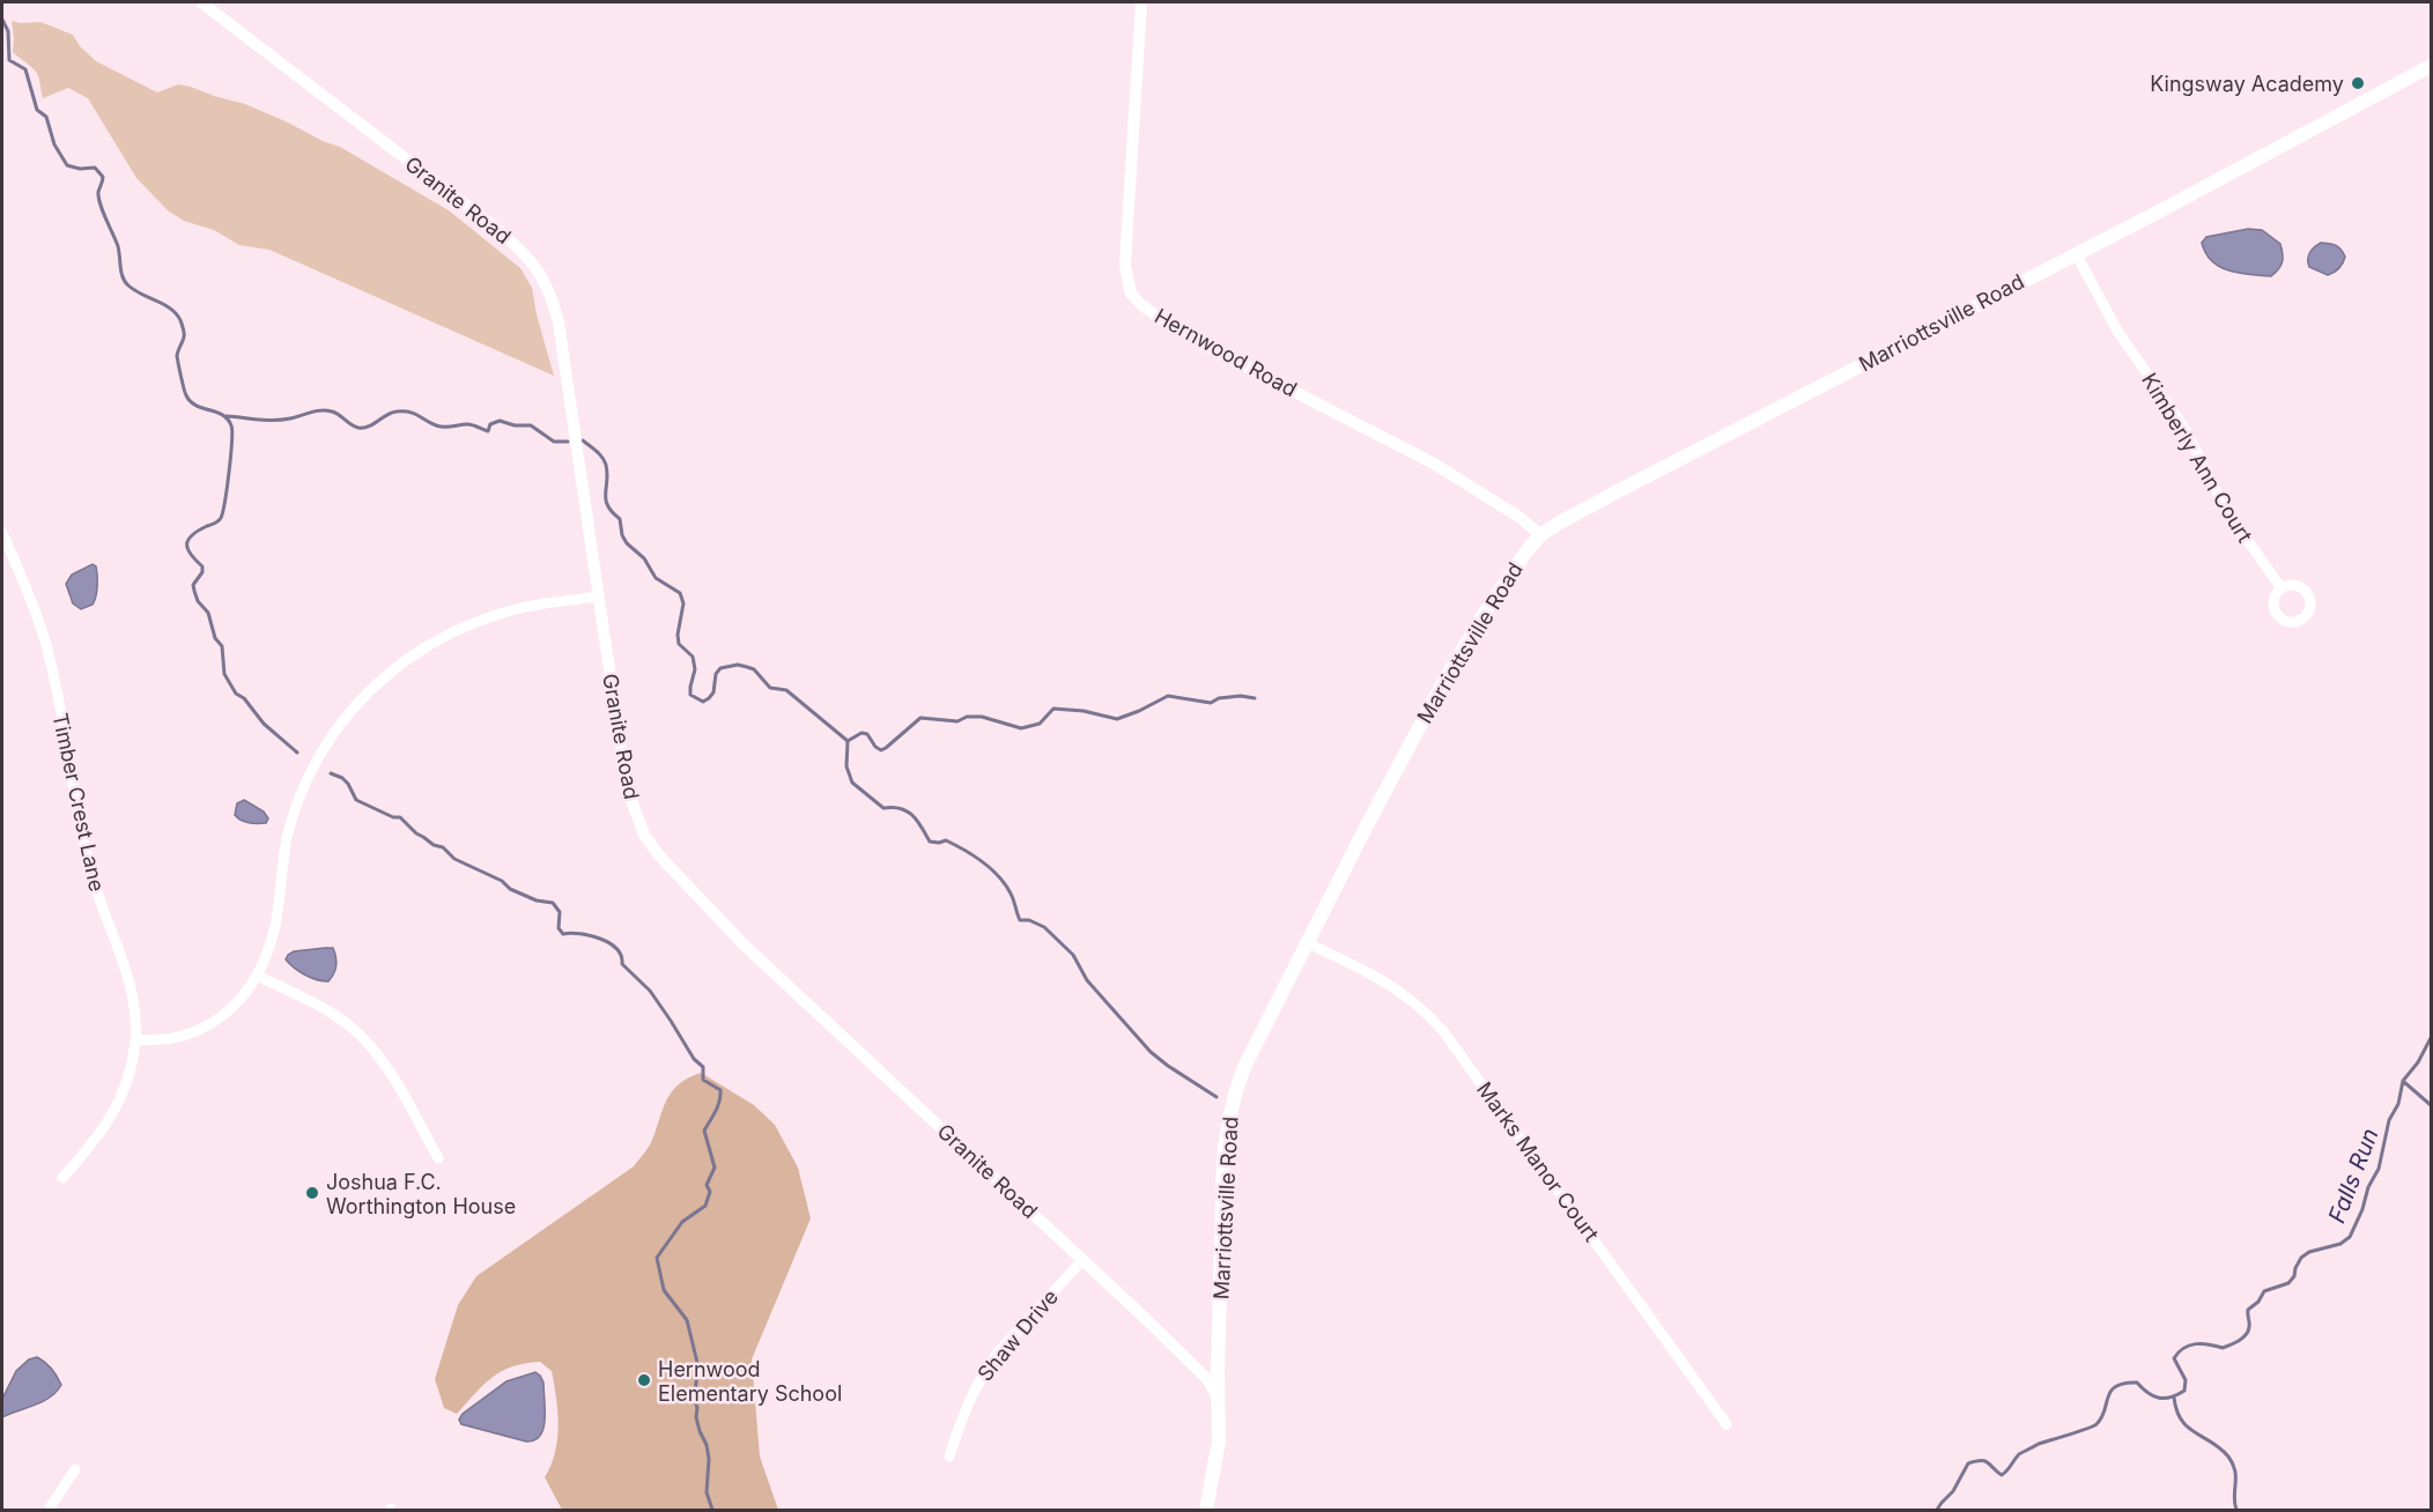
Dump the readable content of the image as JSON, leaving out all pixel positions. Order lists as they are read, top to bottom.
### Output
{
  "streets": {
    "main road": ["Marriottsville Road"],
    "street": [
      "Granite Road",
      "Hernwood Road",
      "Kimberly Ann Court",
      "Timber Crest Lane",
      "Marks Manor Court",
      "Shaw Drive"
    ]
  },
  "crossings": [
    ["Granite Road", "Marriottsville Road"],
    ["Granite Road", "Shaw Drive"],
    ["Marriottsville Road", "Hernwood Road"],
    ["Marriottsville Road", "Kimberly Ann Court"],
    ["Marriottsville Road", "Marks Manor Court"]
  ],
  "water": ["Falls Run"],
  "places": ["Kingsway Academy", "Joshua F.C. Worthington House", "Hernwood Elementary School"]
}
